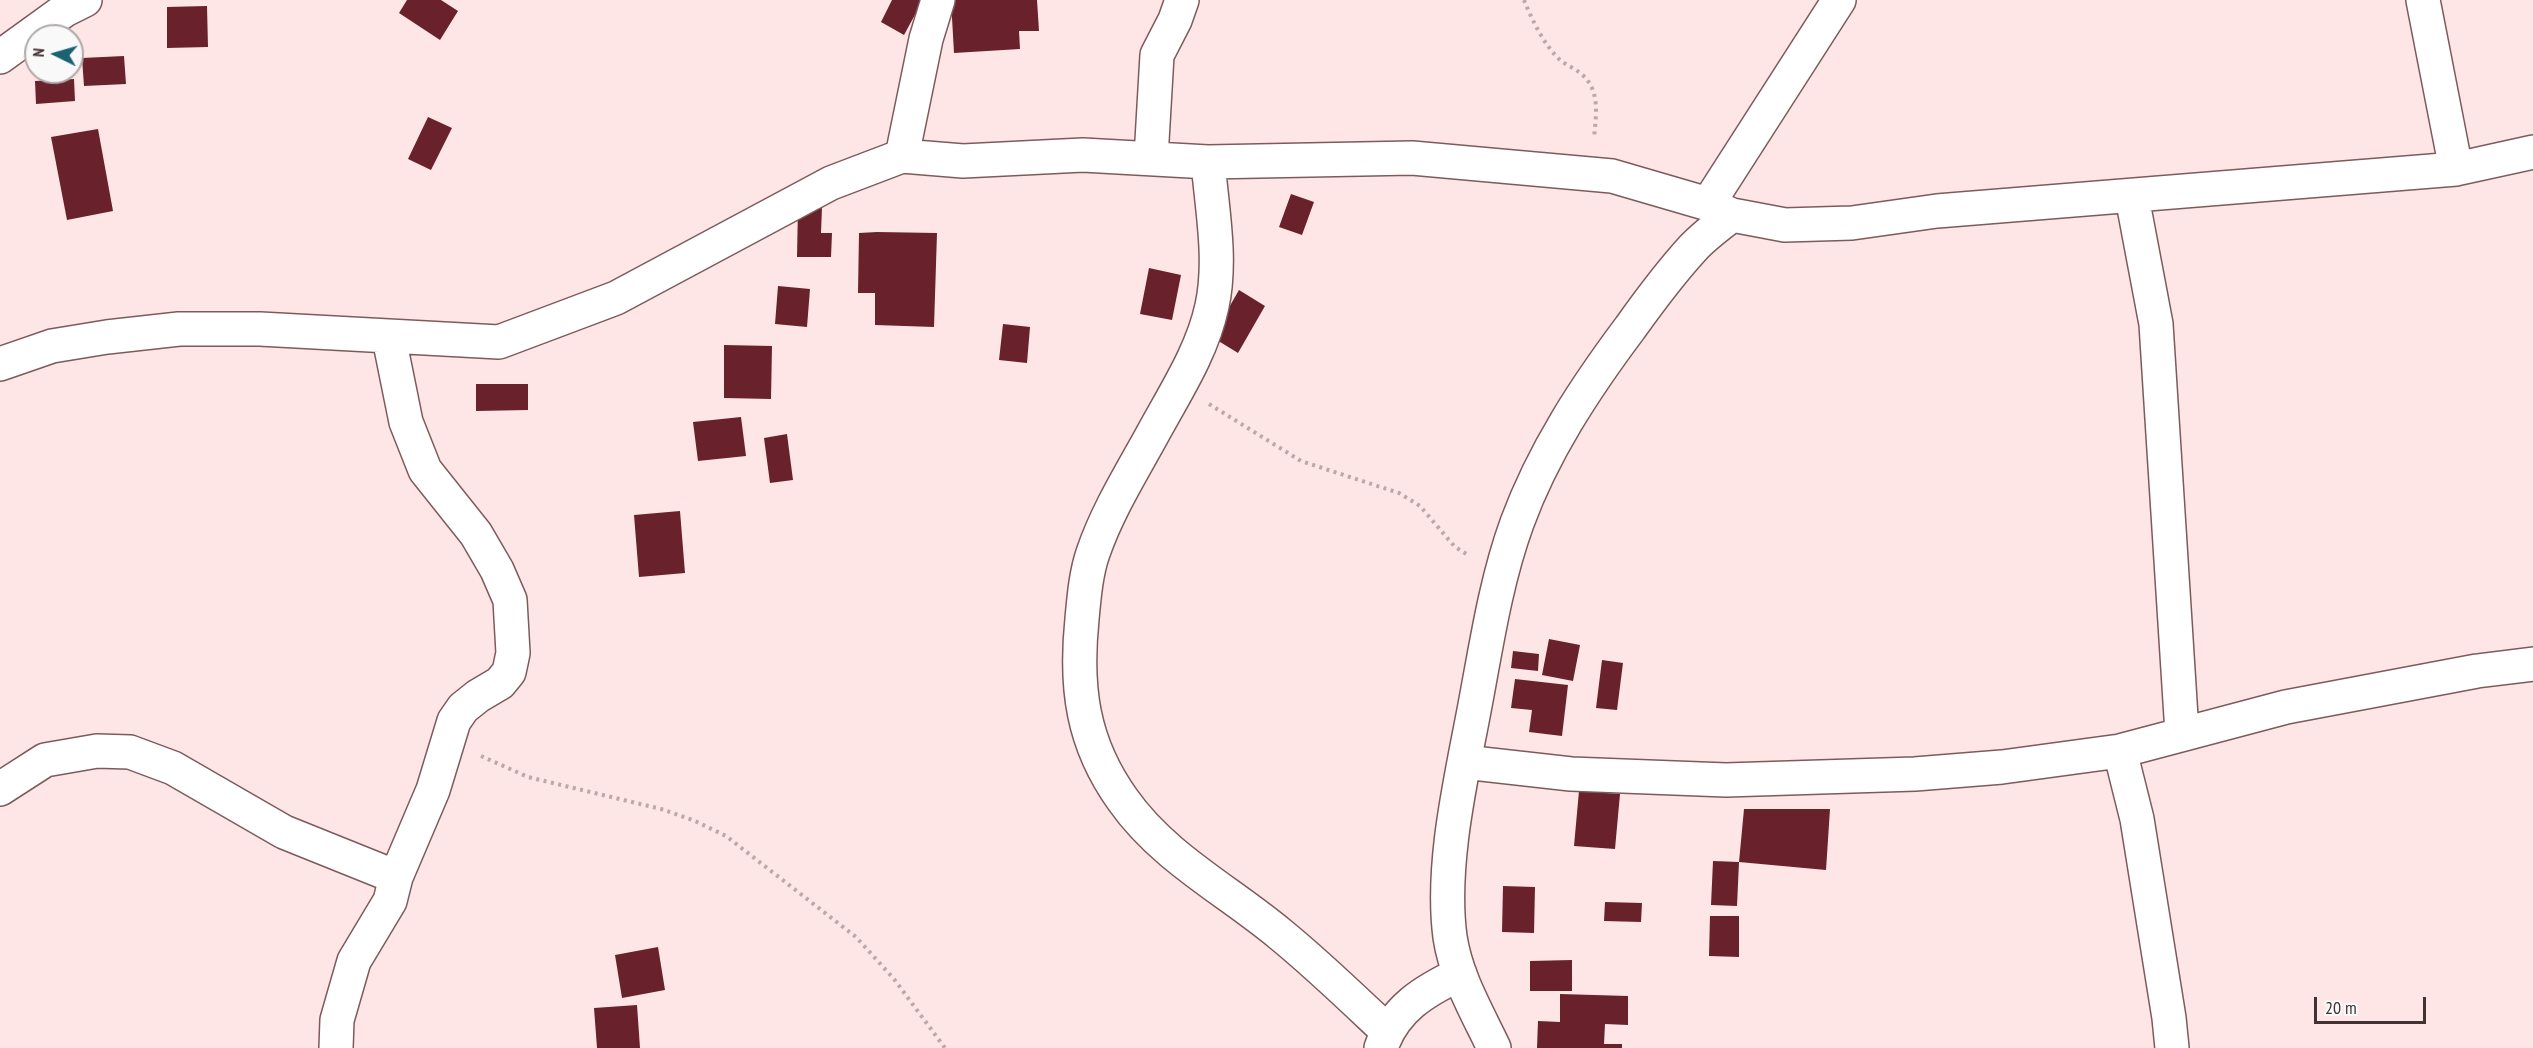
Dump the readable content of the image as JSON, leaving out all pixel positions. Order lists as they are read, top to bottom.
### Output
{
  "scale_bar": "20 m",
  "north": "left"
}
